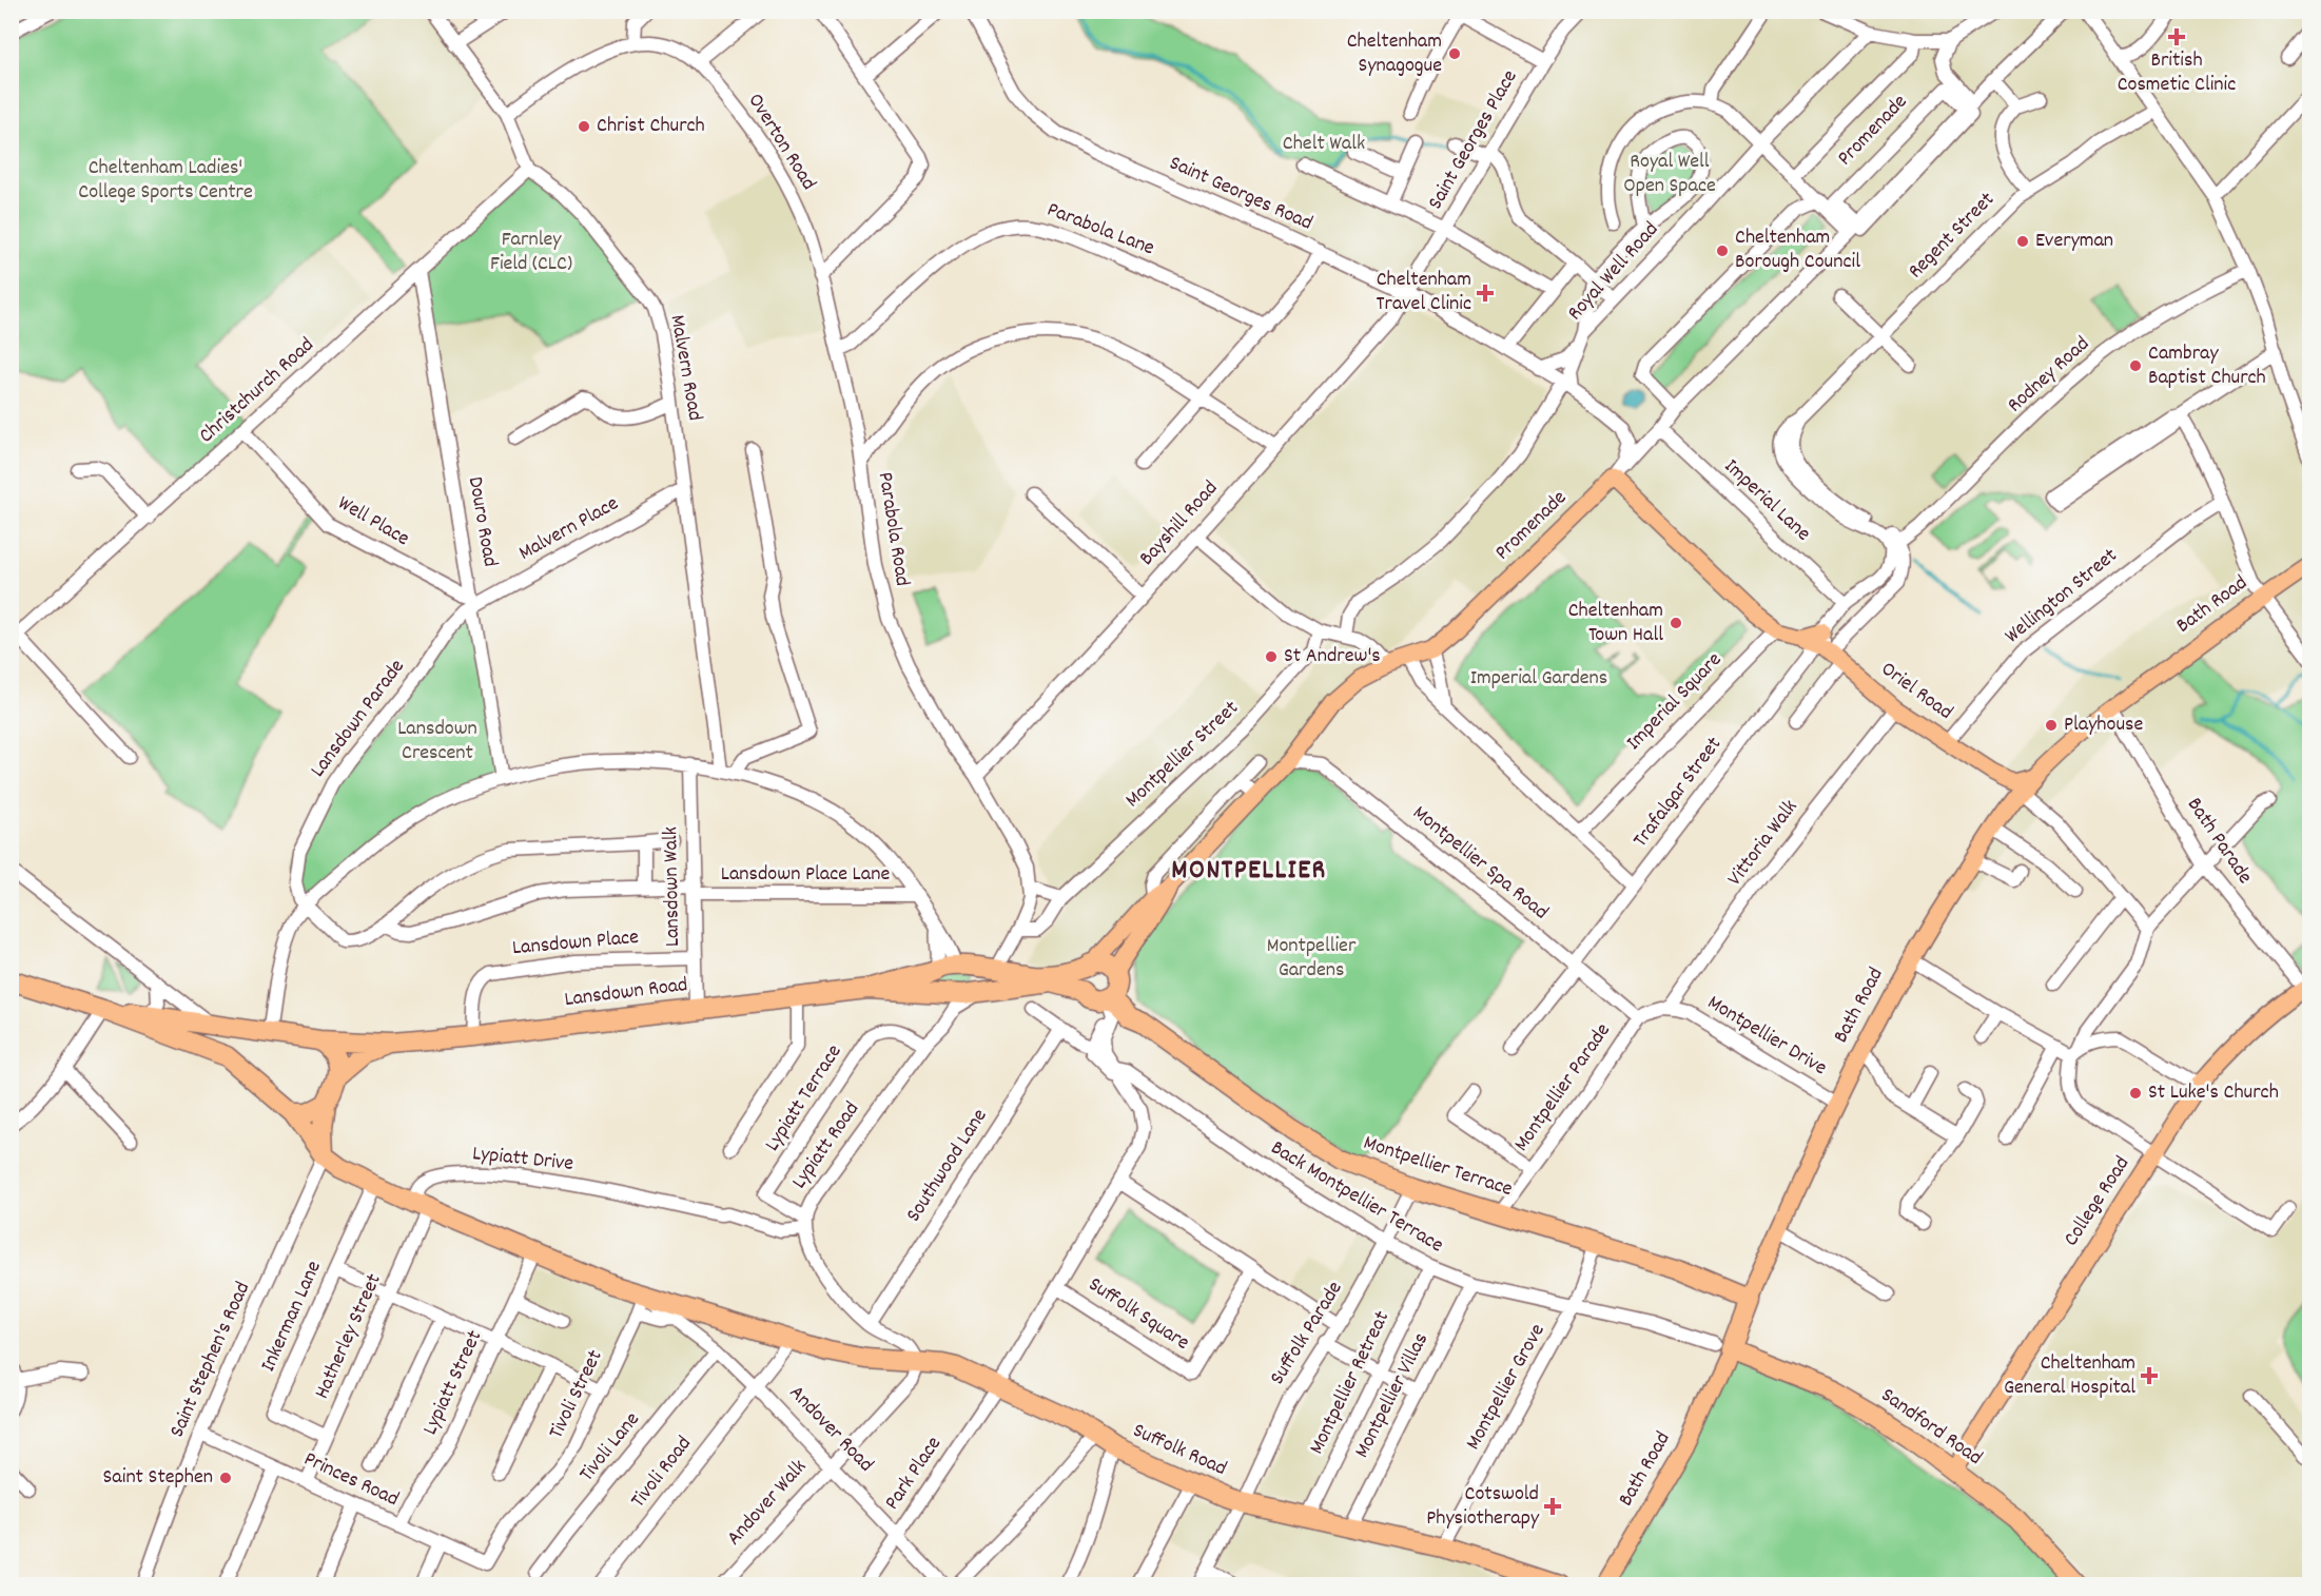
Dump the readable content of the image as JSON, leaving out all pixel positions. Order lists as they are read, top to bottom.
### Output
{
  "streets": {
    "highway": [
      "Bath Road",
      "Lansdown Road",
      "Montpellier Terrace",
      "Sandford Road",
      "Andover Road",
      "Suffolk Road"
    ],
    "main road": ["Promenade", "Oriel Road", "College Road"],
    "street": [
      "Saint Georges Place",
      "Overton Road",
      "Saint Georges Road",
      "Parabola Lane",
      "Regent Street",
      "Royal Well Road",
      "Malvern Road",
      "Rodney Road",
      "Christchurch Road",
      "Imperial Lane",
      "Well Place",
      "Douro Road",
      "Bayshill Road",
      "Malvern Place",
      "Parabola Road",
      "Wellington Street",
      "Imperial Square",
      "Lansdown Parade",
      "Montpellier Street",
      "Trafalgar Street",
      "Bath Parade",
      "Vittoria Walk",
      "Montpellier Spa Road",
      "Lansdown Place Lane",
      "Lansdown Walk",
      "Lansdown Place",
      "Montpellier Drive",
      "Montpellier Parade",
      "Lypiatt Terrace",
      "Lypiatt Road",
      "Lypiatt Drive",
      "Southwood Lane",
      "Back Montpellier Terrace",
      "Suffolk Square",
      "Inkerman Lane",
      "Suffolk Parade",
      "Hatherley Street",
      "Saint Stephen's Road",
      "Lypiatt Street",
      "Montpellier Retreat",
      "Montpellier Grove",
      "Tivoli Street",
      "Montpellier Villas",
      "Tivoli Lane",
      "Tivoli Road",
      "Park Place",
      "Princes Road",
      "Andover Walk"
    ]
  },
  "crossings": [
    ["Promenade", "Imperial Lane"],
    ["Promenade", "Montpellier Spa Road"],
    ["Saint Georges Place", "Saint Georges Road"],
    ["Saint Georges Place", "Bayshill Road"],
    ["Overton Road", "Parabola Lane"],
    ["Overton Road", "Parabola Road"],
    ["Saint Georges Road", "Royal Well Road"],
    ["Saint Georges Road", "Bayshill Road"],
    ["Regent Street", "Rodney Road"],
    ["Malvern Road", "Christchurch Road"],
    ["Malvern Road", "Malvern Place"],
    ["Christchurch Road", "Well Place"],
    ["Christchurch Road", "Douro Road"],
    ["Well Place", "Douro Road"],
    ["Well Place", "Malvern Place"],
    ["Well Place", "Lansdown Parade"],
    ["Douro Road", "Malvern Place"],
    ["Douro Road", "Lansdown Parade"],
    ["Bayshill Road", "Parabola Road"],
    ["Malvern Place", "Lansdown Parade"],
    ["Parabola Road", "Montpellier Street"],
    ["Parabola Road", "Lansdown Road"],
    ["Wellington Street", "Oriel Road"],
    ["Bath Road", "Oriel Road"],
    ["Bath Road", "Bath Parade"],
    ["Bath Road", "Montpellier Drive"],
    ["Bath Road", "Montpellier Terrace"],
    ["Bath Road", "Back Montpellier Terrace"],
    ["Bath Road", "Sandford Road"],
    ["Oriel Road", "Imperial Square"],
    ["Oriel Road", "Trafalgar Street"],
    ["Oriel Road", "Vittoria Walk"],
    ["Trafalgar Street", "Montpellier Spa Road"],
    ["Bath Parade", "College Road"],
    ["Vittoria Walk", "Montpellier Drive"],
    ["Montpellier Spa Road", "Montpellier Parade"],
    ["Lansdown Place Lane", "Lansdown Walk"],
    ["Lansdown Walk", "Lansdown Place"],
    ["Lansdown Walk", "Lansdown Road"],
    ["Lansdown Place", "Lansdown Road"],
    ["Lansdown Road", "Lypiatt Road"],
    ["Lansdown Road", "Montpellier Terrace"],
    ["Montpellier Parade", "Montpellier Terrace"],
    ["Lypiatt Terrace", "Lypiatt Road"],
    ["Lypiatt Terrace", "Lypiatt Drive"],
    ["Lypiatt Road", "Lypiatt Drive"],
    ["Lypiatt Drive", "Hatherley Street"],
    ["Lypiatt Drive", "Andover Road"],
    ["Southwood Lane", "Suffolk Square"],
    ["Montpellier Terrace", "Suffolk Parade"],
    ["Montpellier Terrace", "Montpellier Grove"],
    ["Back Montpellier Terrace", "Suffolk Square"],
    ["Back Montpellier Terrace", "Suffolk Parade"],
    ["Back Montpellier Terrace", "Montpellier Retreat"],
    ["Back Montpellier Terrace", "Montpellier Grove"],
    ["Back Montpellier Terrace", "Montpellier Villas"],
    ["Back Montpellier Terrace", "Sandford Road"],
    ["College Road", "Sandford Road"],
    ["Suffolk Square", "Suffolk Road"],
    ["Suffolk Square", "Park Place"],
    ["Inkerman Lane", "Hatherley Street"],
    ["Inkerman Lane", "Andover Road"],
    ["Suffolk Parade", "Suffolk Road"],
    ["Hatherley Street", "Andover Road"],
    ["Hatherley Street", "Princes Road"],
    ["Saint Stephen's Road", "Andover Road"],
    ["Saint Stephen's Road", "Princes Road"],
    ["Lypiatt Street", "Andover Road"],
    ["Lypiatt Street", "Princes Road"],
    ["Montpellier Retreat", "Suffolk Road"],
    ["Montpellier Grove", "Suffolk Road"],
    ["Tivoli Street", "Andover Road"],
    ["Tivoli Street", "Princes Road"],
    ["Montpellier Villas", "Suffolk Road"],
    ["Andover Road", "Tivoli Lane"],
    ["Andover Road", "Suffolk Road"],
    ["Andover Road", "Tivoli Road"],
    ["Andover Road", "Park Place"],
    ["Andover Road", "Andover Walk"],
    ["Suffolk Road", "Tivoli Road"],
    ["Suffolk Road", "Park Place"],
    ["Suffolk Road", "Andover Walk"]
  ],
  "districts": ["MONTPELLIER"],
  "parks": [
    "Chelt Walk",
    "Royal Well Open Space",
    "Cheltenham Ladies' College Sports Centre",
    "Farnley Field (CLC)",
    "Imperial Gardens",
    "Lansdown Crescent",
    "Montpellier Gardens"
  ],
  "places": {
    "health": [
      "British Cosmetic Clinic",
      "Cheltenham Travel Clinic",
      "Cheltenham General Hospital",
      "Cotswold Physiotherapy"
    ],
    "other": [
      "Cheltenham Synagogue",
      "Christ Church",
      "Everyman",
      "Cheltenham Borough Council",
      "Cambray Baptist Church",
      "Cheltenham Town Hall",
      "St Andrew's",
      "Playhouse",
      "St Luke's Church",
      "Saint Stephen"
    ]
  }
}
